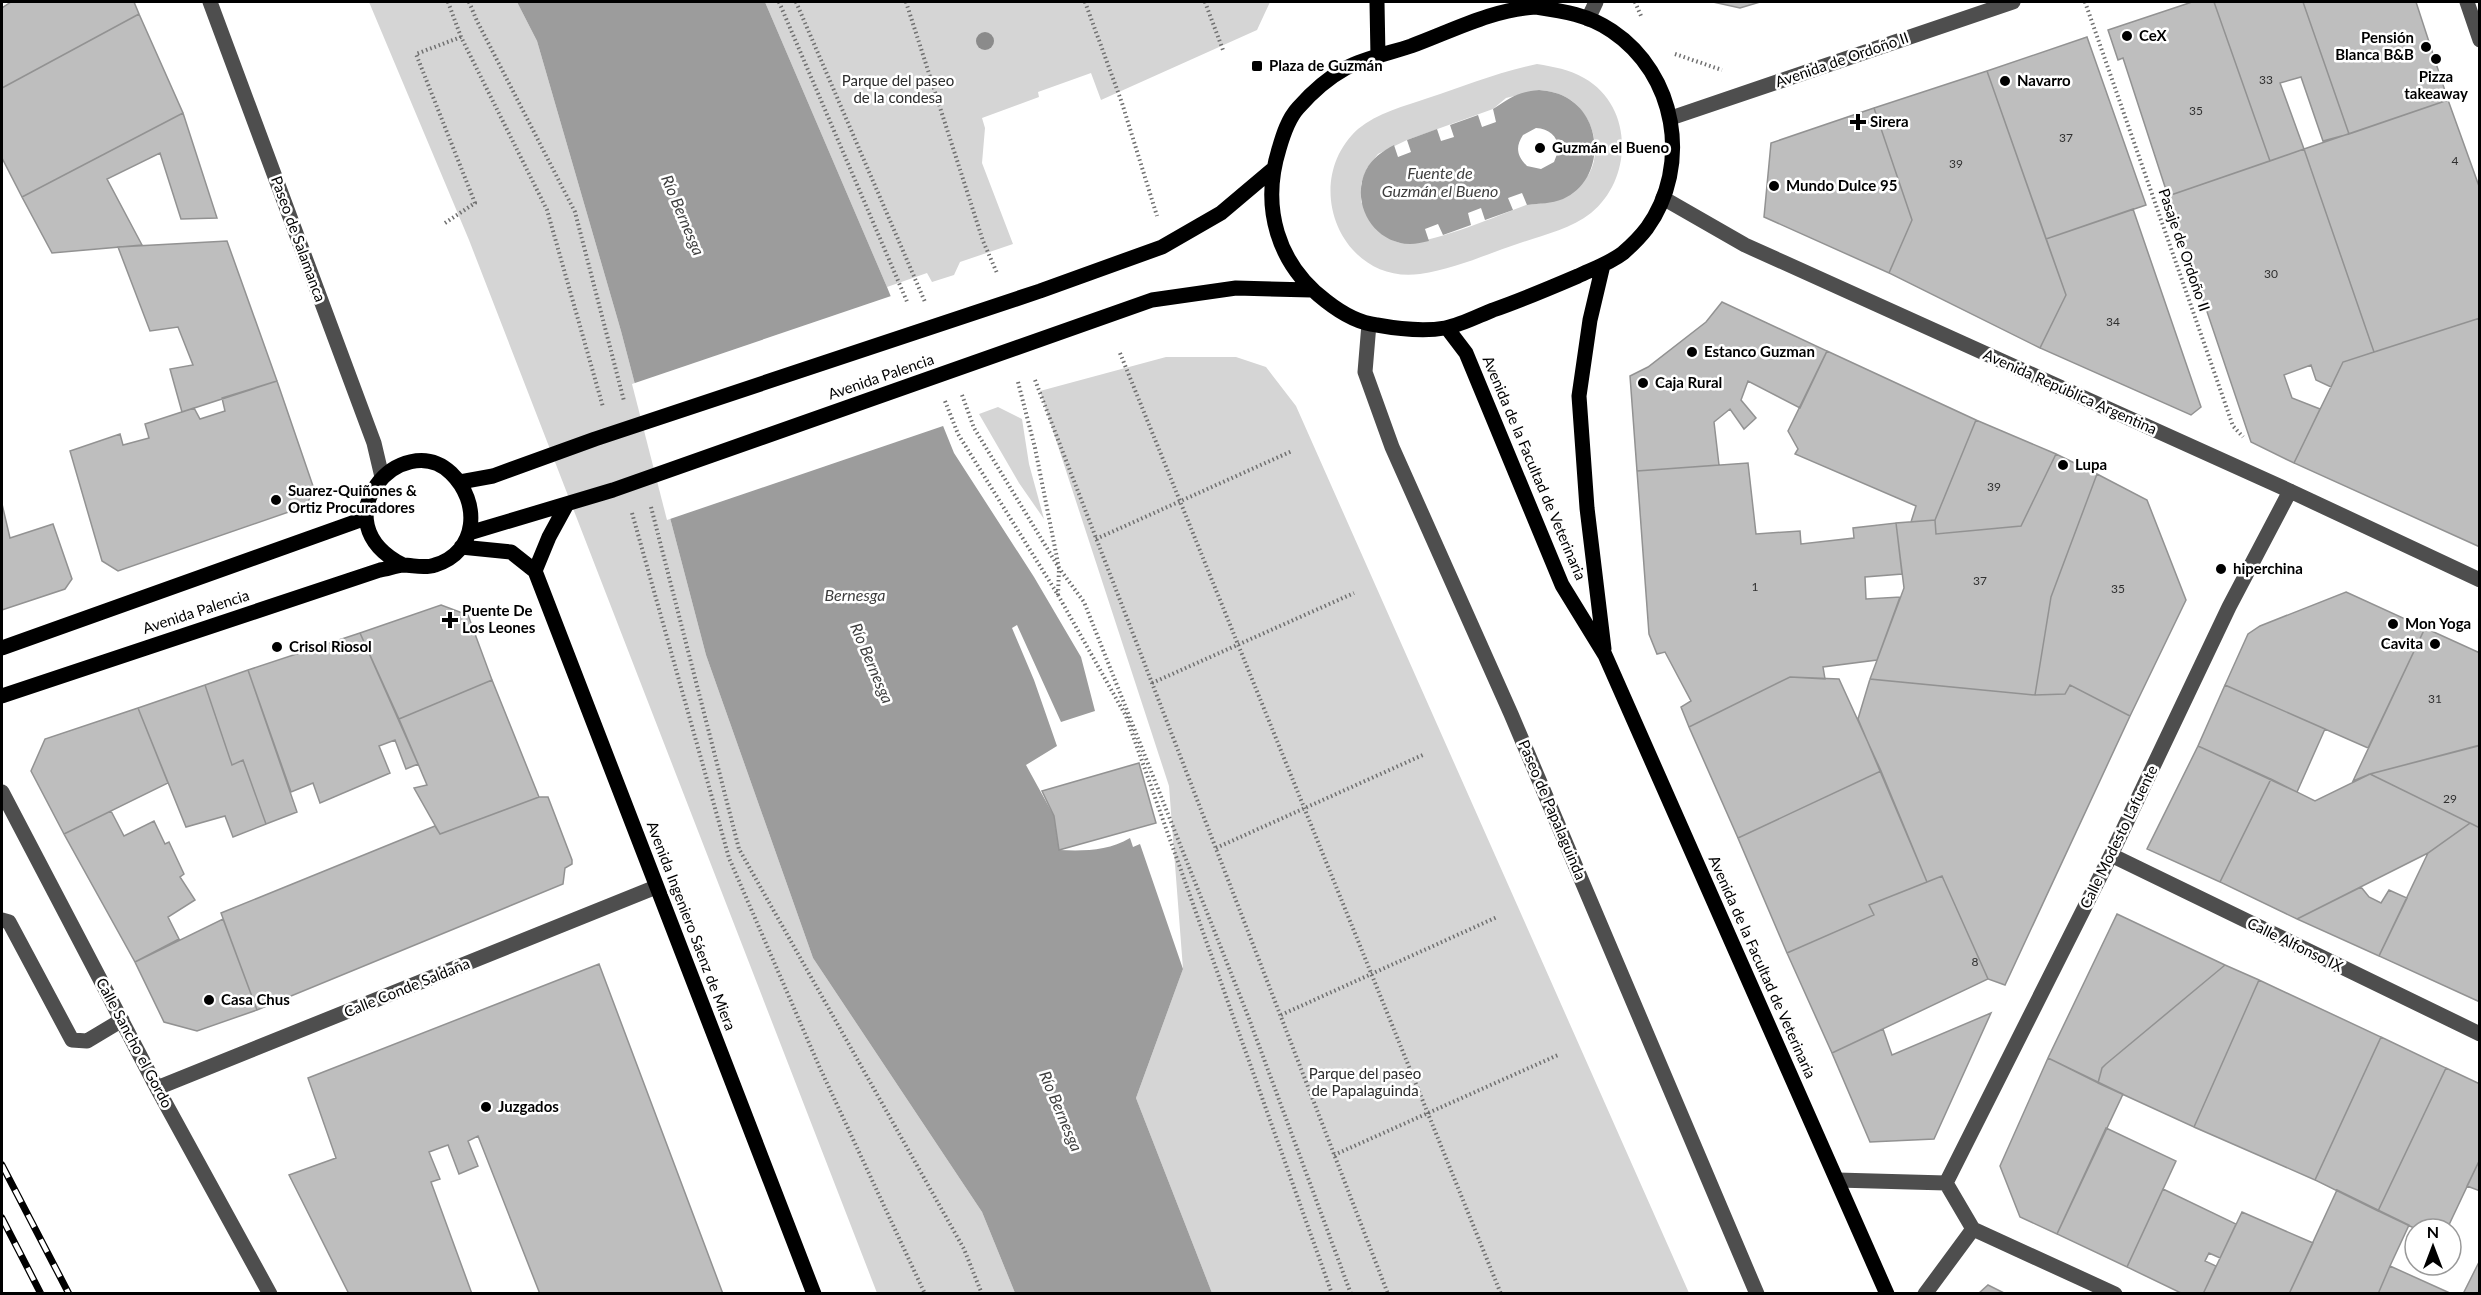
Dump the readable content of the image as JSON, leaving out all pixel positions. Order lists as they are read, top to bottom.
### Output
{
  "streets": {
    "main road": ["Avenida Palencia", "Avenida de la Facultad de Veterinaria", "Avenida Ingeniero Sáenz de Miera"],
    "street": [
      "Avenida de Ordoño II",
      "Paseo de Salamanca",
      "Avenida República Argentina",
      "Paseo de Papalaguinda",
      "Calle Modesto Lafuente",
      "Calle Alfonso IX",
      "Calle Conde Saldaña",
      "Calle Sancho el Gordo"
    ],
    "path": ["Pasaje de Ordoño II"]
  },
  "crossings": [
    ["Paseo de Salamanca", "Avenida Palencia"],
    ["Avenida República Argentina", "Calle Modesto Lafuente"],
    ["Calle Modesto Lafuente", "Calle Alfonso IX"],
    ["Avenida Ingeniero Sáenz de Miera", "Calle Conde Saldaña"],
    ["Calle Conde Saldaña", "Calle Sancho el Gordo"]
  ],
  "water": ["Fuente de Guzmán el Bueno", "Río Bernesga", "Bernesga"],
  "parks": ["Parque del paseo de la condesa", "Parque del paseo de Papalaguinda"],
  "places": {
    "other": [
      "CeX",
      "Pensión Blanca B&B",
      "Pizza takeaway",
      "Navarro",
      "Guzmán el Bueno",
      "Mundo Dulce 95",
      "Estanco Guzman",
      "Caja Rural",
      "Lupa",
      "Suarez-Quiñones & Ortiz Procuradores",
      "hiperchina",
      "Mon Yoga",
      "Cavita",
      "Crisol Riosol",
      "Casa Chus",
      "Juzgados"
    ],
    "transit": ["Plaza de Guzmán"],
    "health": ["Sirera", "Puente De Los Leones"]
  },
  "house_numbers": [
    "33",
    "35",
    "37",
    "4",
    "39",
    "30",
    "34",
    "39",
    "37",
    "1",
    "35",
    "31",
    "29",
    "8"
  ],
  "north": "top"
}
